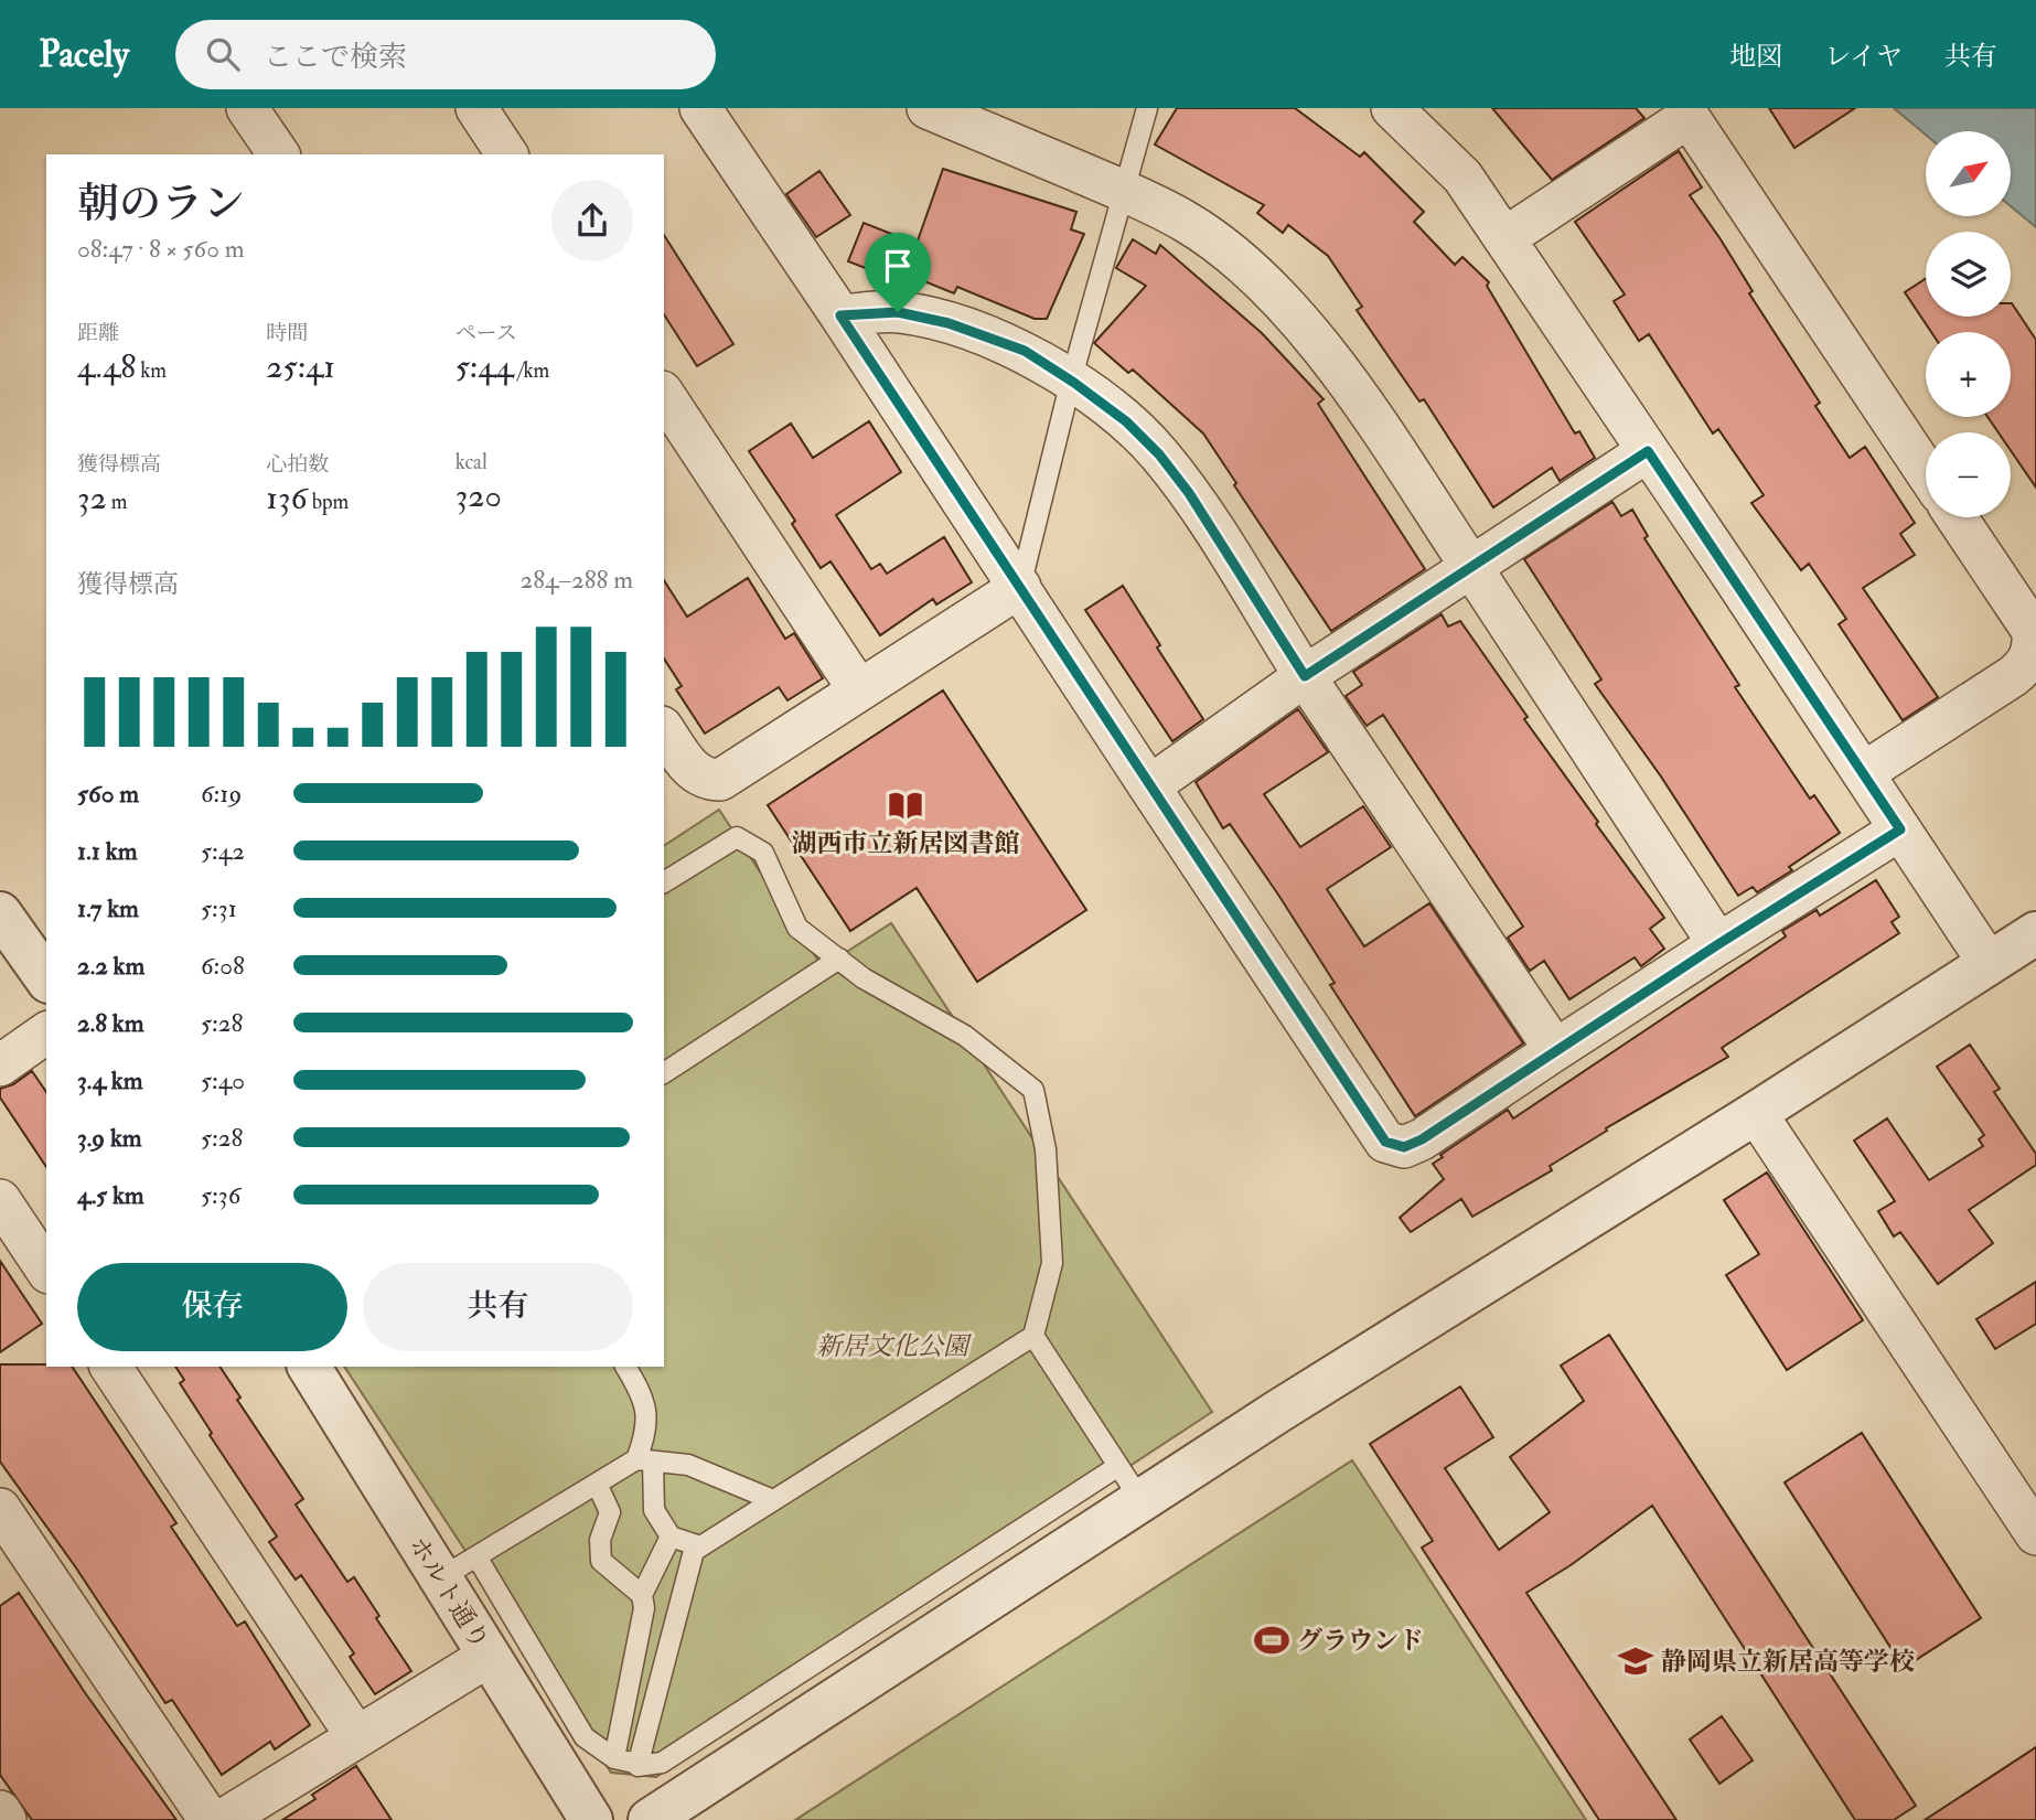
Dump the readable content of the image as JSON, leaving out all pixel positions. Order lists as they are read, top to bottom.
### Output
{
  "streets": {
    "street": ["ホルト通り"]
  },
  "parks": ["新居文化公園"],
  "places": {
    "library": ["湖西市立新居図書館"],
    "sports": ["グラウンド"],
    "school or university": ["静岡県立新居高等学校"]
  },
  "north": "top right",
  "page": {
    "header": "Pacely",
    "search": "ここで検索",
    "nav": ["地図", "レイヤ", "共有"],
    "map_buttons": ["+", "−"],
    "heading": ["朝のラン", "08:47 · 8 × 560 m"],
    "stats": [
      ["距離", "4.48 km"],
      ["時間", "25:41"],
      ["ペース", "5:44 /km"],
      ["獲得標高", "32 m"],
      ["心拍数", "136 bpm"],
      ["kcal", "320"]
    ],
    "chart": ["獲得標高", "284–288 m"],
    "list": [
      {
        "name": "560 m",
        "note": "6:19"
      },
      {
        "name": "1.1 km",
        "note": "5:42"
      },
      {
        "name": "1.7 km",
        "note": "5:31"
      },
      {
        "name": "2.2 km",
        "note": "6:08"
      },
      {
        "name": "2.8 km",
        "note": "5:28"
      },
      {
        "name": "3.4 km",
        "note": "5:40"
      },
      {
        "name": "3.9 km",
        "note": "5:28"
      },
      {
        "name": "4.5 km",
        "note": "5:36"
      }
    ],
    "buttons": ["保存", "共有"]
  }
}
